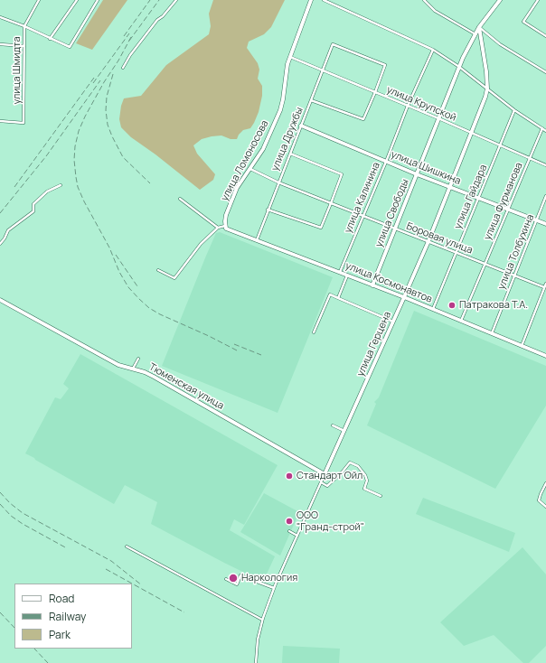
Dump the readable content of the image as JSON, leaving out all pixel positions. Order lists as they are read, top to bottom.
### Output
{
  "streets": {
    "street": [
      "улица Шмидта",
      "улица Крупской",
      "улица Дружбы",
      "улица Ломоносова",
      "улица Шишкина",
      "улица Гайдара",
      "улица Калинина",
      "улица Фурманова",
      "улица Свободы",
      "Боровая улица",
      "улица Толбухина",
      "улица Космонавтов",
      "улица Герцена",
      "Тюменская улица"
    ]
  },
  "crossings": [
    ["улица Крупской", "улица Дружбы"],
    ["улица Крупской", "улица Ломоносова"],
    ["улица Крупской", "улица Гайдара"],
    ["улица Крупской", "улица Калинина"],
    ["улица Крупской", "улица Фурманова"],
    ["улица Крупской", "улица Свободы"],
    ["улица Крупской", "улица Герцена"],
    ["улица Дружбы", "улица Шишкина"],
    ["улица Дружбы", "Боровая улица"],
    ["улица Дружбы", "улица Космонавтов"],
    ["улица Ломоносова", "Боровая улица"],
    ["улица Ломоносова", "улица Космонавтов"],
    ["улица Шишкина", "улица Гайдара"],
    ["улица Шишкина", "улица Калинина"],
    ["улица Шишкина", "улица Фурманова"],
    ["улица Шишкина", "улица Свободы"],
    ["улица Шишкина", "улица Толбухина"],
    ["улица Шишкина", "улица Герцена"],
    ["улица Гайдара", "Боровая улица"],
    ["улица Гайдара", "улица Космонавтов"],
    ["улица Калинина", "Боровая улица"],
    ["улица Калинина", "улица Космонавтов"],
    ["улица Фурманова", "Боровая улица"],
    ["улица Фурманова", "улица Космонавтов"],
    ["улица Свободы", "Боровая улица"],
    ["улица Свободы", "улица Космонавтов"],
    ["улица Свободы", "улица Герцена"],
    ["Боровая улица", "улица Толбухина"],
    ["Боровая улица", "улица Герцена"],
    ["улица Толбухина", "улица Космонавтов"],
    ["улица Космонавтов", "улица Герцена"],
    ["улица Герцена", "Тюменская улица"]
  ],
  "places": [
    "Патракова Т.А.",
    "Стандарт Ойл",
    "ООО \"Гранд-строй\"",
    "Наркология"
  ],
  "legend": ["Road", "Railway", "Park"]
}
